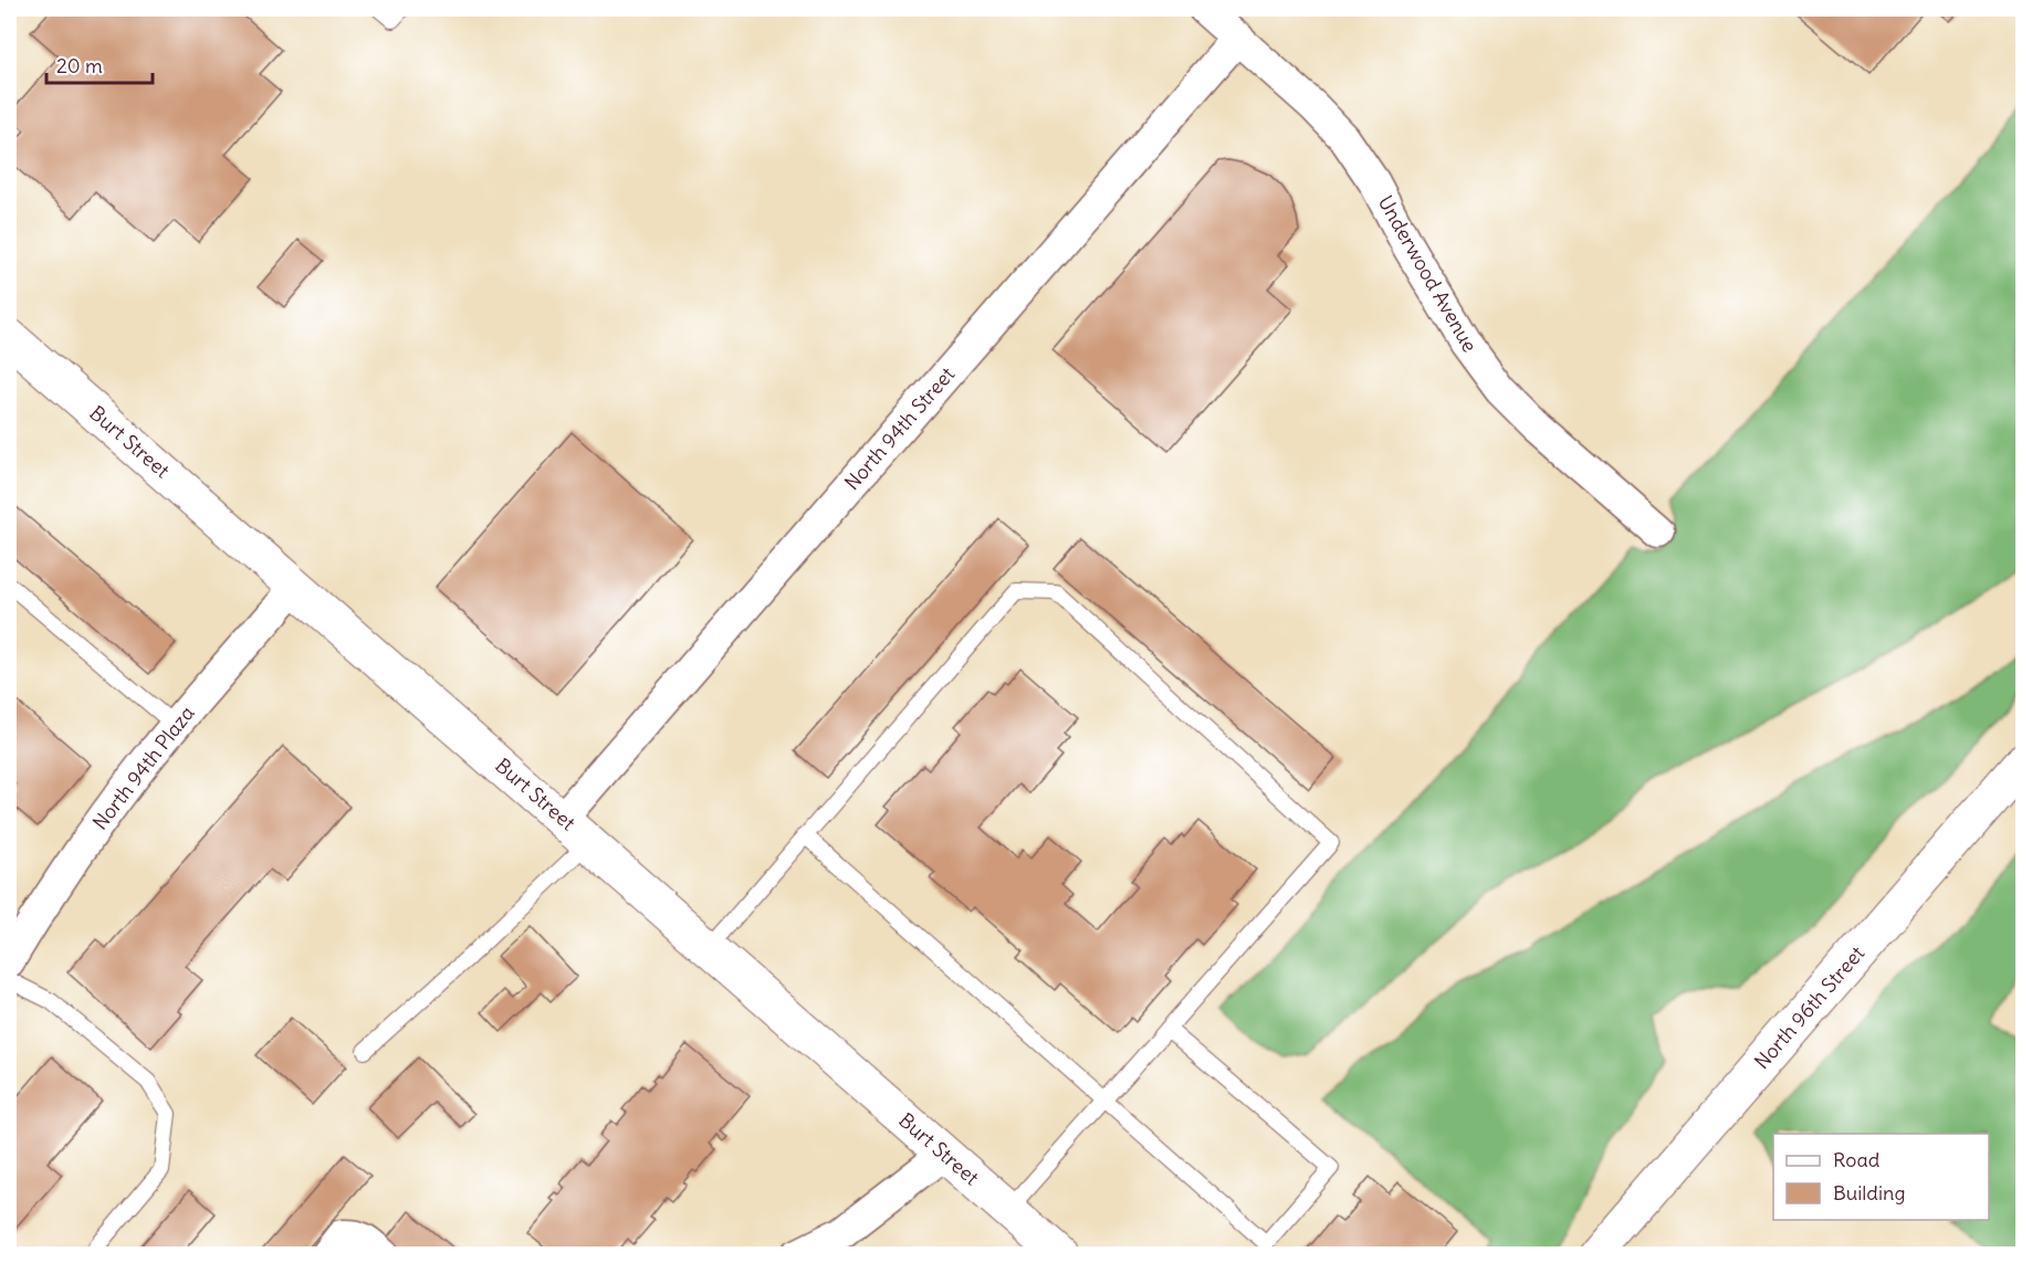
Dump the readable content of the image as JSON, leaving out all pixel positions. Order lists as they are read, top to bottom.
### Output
{
  "streets": {
    "street": [
      "Underwood Avenue",
      "North 94th Street",
      "Burt Street",
      "North 94th Plaza",
      "North 96th Street"
    ]
  },
  "crossings": [
    ["Underwood Avenue", "North 94th Street"],
    ["North 94th Street", "Burt Street"],
    ["Burt Street", "North 94th Plaza"]
  ],
  "legend": ["Road", "Building"],
  "scale_bar": "20 m"
}
